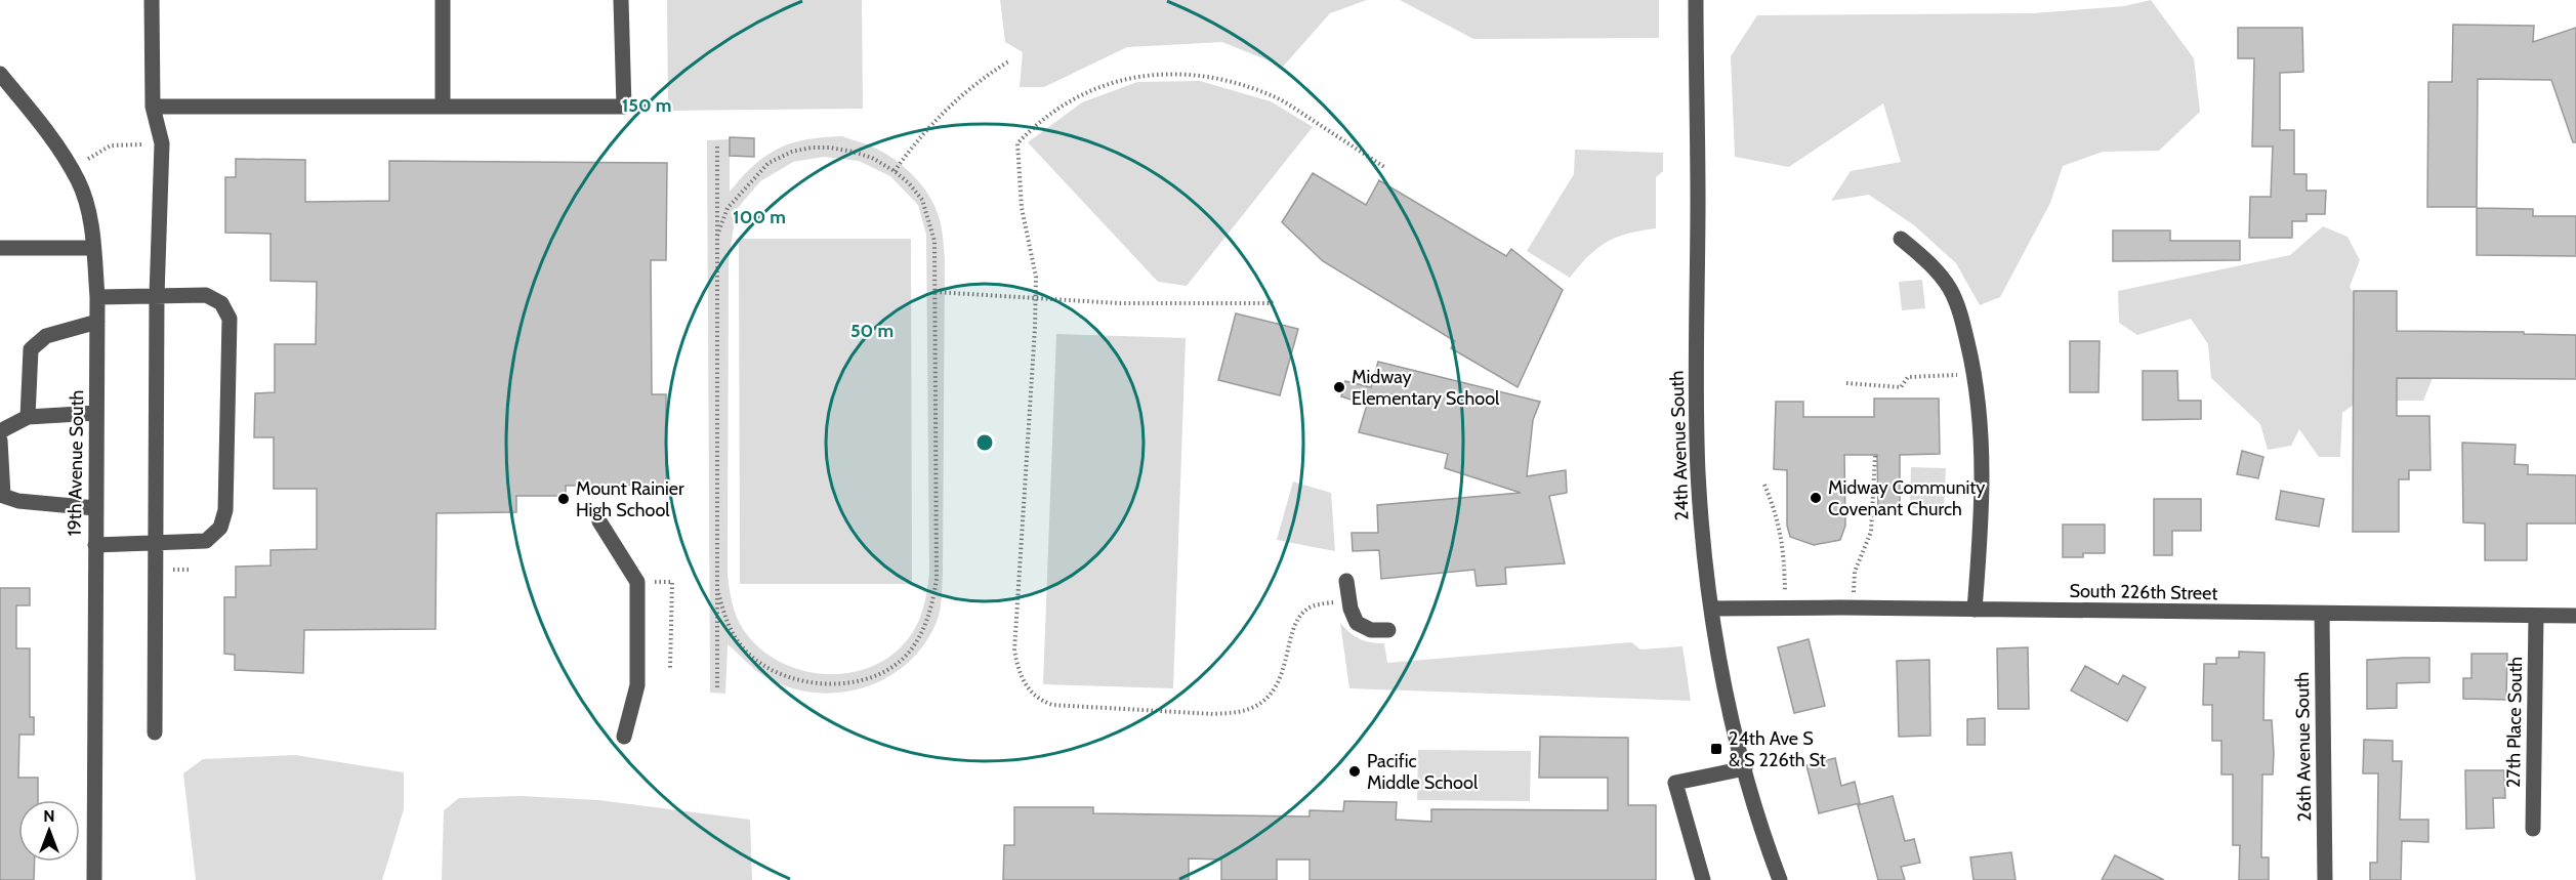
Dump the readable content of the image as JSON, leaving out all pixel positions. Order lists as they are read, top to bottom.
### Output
{
  "streets": {
    "street": [
      "24th Avenue South",
      "19th Avenue South",
      "South 226th Street",
      "27th Place South",
      "26th Avenue South"
    ]
  },
  "crossings": [
    ["24th Avenue South", "South 226th Street"],
    ["South 226th Street", "27th Place South"],
    ["South 226th Street", "26th Avenue South"]
  ],
  "places": {
    "other": [
      "Midway Elementary School",
      "Midway Community Covenant Church",
      "Mount Rainier High School",
      "Pacific Middle School"
    ],
    "transit": ["24th Ave S & S 226th St"]
  },
  "north": "top",
  "rings": ["150 m", "100 m", "50 m"]
}
